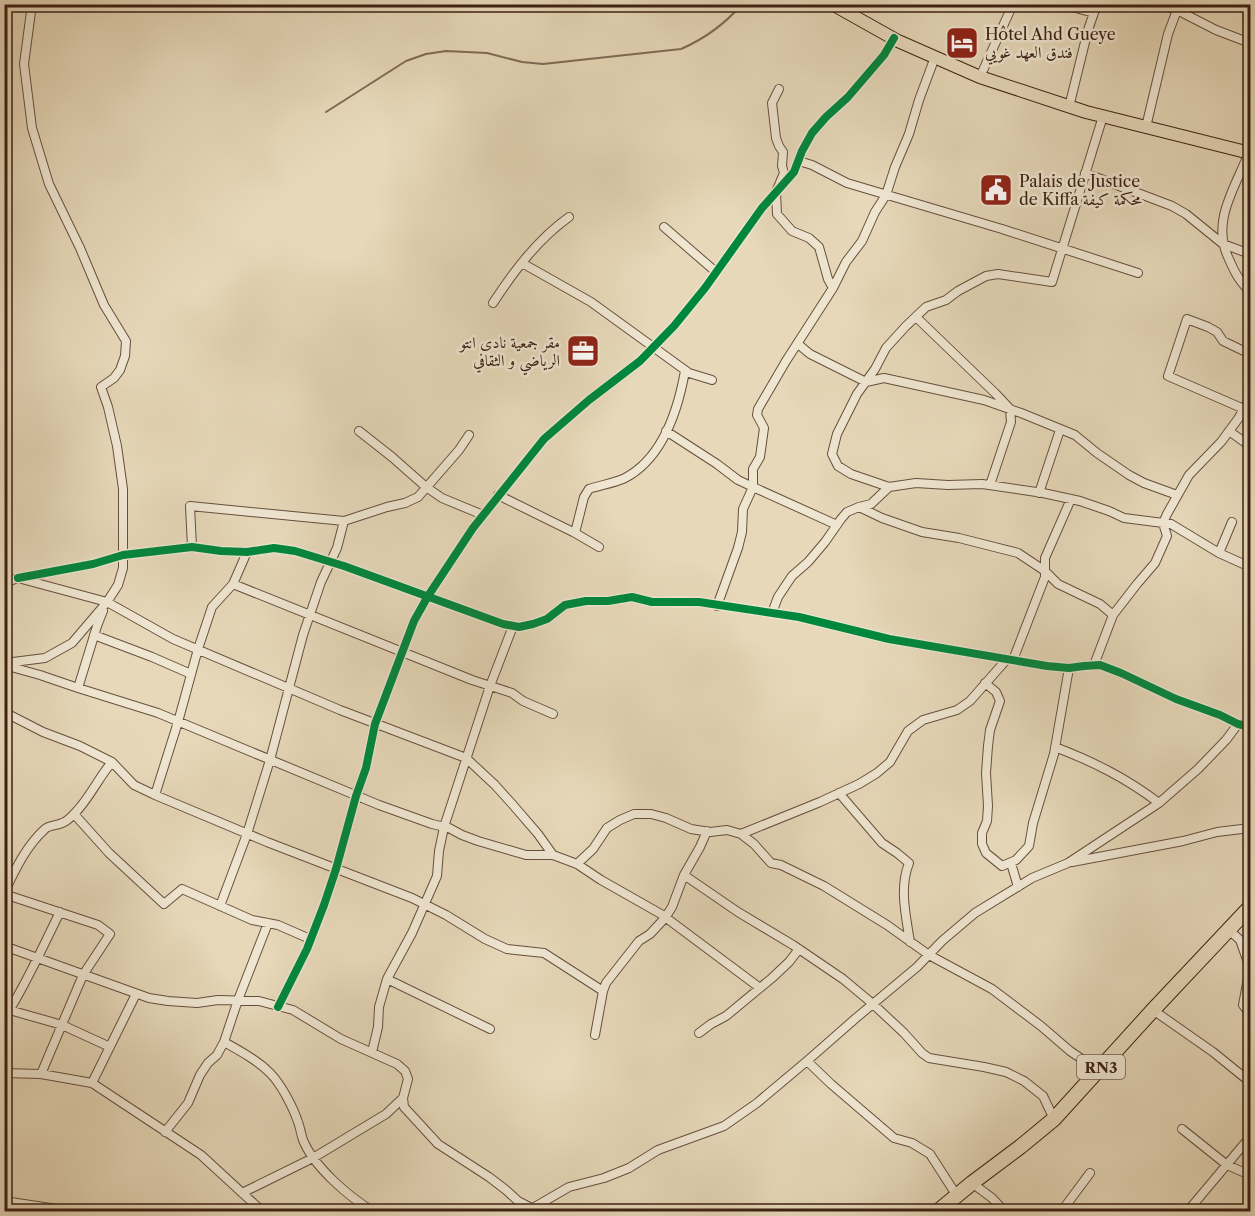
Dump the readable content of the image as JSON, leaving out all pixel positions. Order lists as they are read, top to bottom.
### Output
{
  "streets": {
    "highway": ["RN3"]
  },
  "places": {
    "hotel": ["Hôtel Ahd Gueye فندق العهد غويي"],
    "public building": ["Palais de Justice de Kiffa محكمة كيفة"],
    "office": ["مقر جمعية نادي انتو الرياضي و الثقافي"]
  }
}
